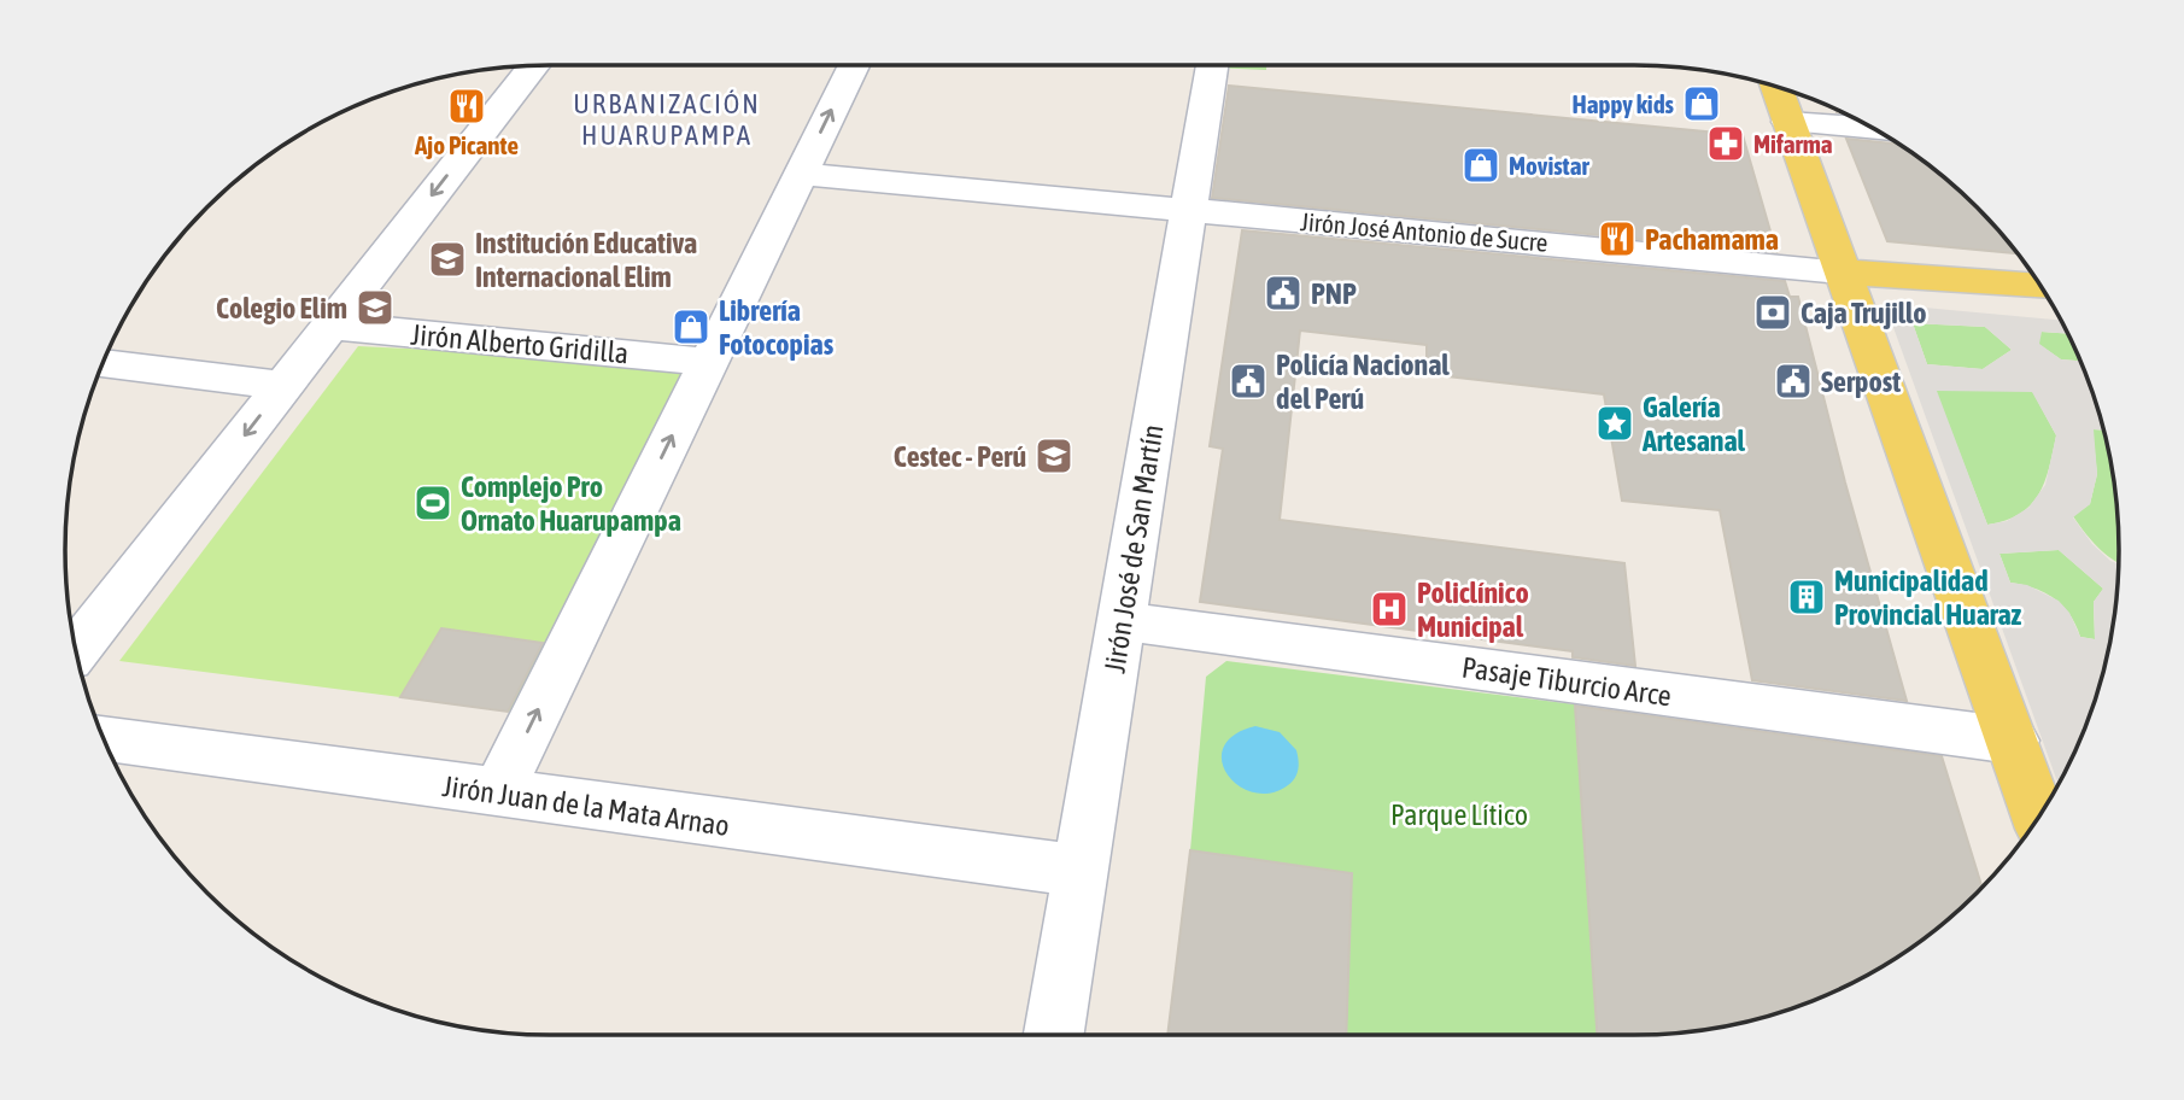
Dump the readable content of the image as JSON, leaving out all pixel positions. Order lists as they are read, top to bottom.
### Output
{
  "streets": {
    "main road": ["Jirón José Antonio de Sucre"],
    "street": [
      "Jirón Alberto Gridilla",
      "Jirón José de San Martín",
      "Pasaje Tiburcio Arce",
      "Jirón Juan de la Mata Arnao"
    ]
  },
  "crossings": [
    ["Jirón José Antonio de Sucre", "Jirón José de San Martín"],
    ["Jirón José de San Martín", "Pasaje Tiburcio Arce"],
    ["Jirón José de San Martín", "Jirón Juan de la Mata Arnao"]
  ],
  "districts": ["URBANIZACIÓN HUARUPAMPA"],
  "parks": ["Parque Lítico"],
  "places": {
    "shop": ["Happy kids", "Movistar", "Librería Fotocopias"],
    "restaurant": ["Ajo Picante", "Pachamama"],
    "pharmacy": ["Mifarma"],
    "school or university": ["Institución Educativa Internacional Elim", "Colegio Elim", "Cestec - Perú"],
    "public building": ["PNP", "Policía Nacional del Perú", "Serpost"],
    "bank": ["Caja Trujillo"],
    "place": ["Galería Artesanal"],
    "sports": ["Complejo Pro Ornato Huarupampa"],
    "building": ["Municipalidad Provincial Huaraz"],
    "hospital": ["Policlínico Municipal"]
  }
}
